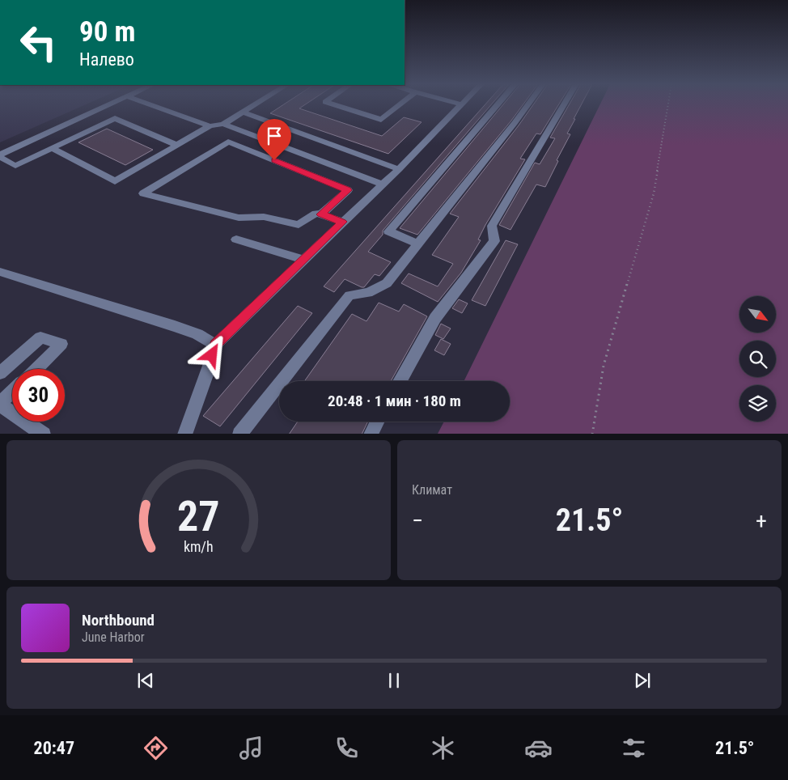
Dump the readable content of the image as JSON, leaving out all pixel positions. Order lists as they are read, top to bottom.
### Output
{
  "north": "bottom right",
  "page": {
    "turn": ["90 m", "Налево"],
    "limit": "30",
    "trip": "20:48 · 1 мин · 180 m",
    "tile": "Климат",
    "heat": ["−", "21.5°", "+"],
    "song": ["Northbound", "June Harbor"],
    "tabs": ["20:47", "21.5°"],
    "gauge": ["27", "km/h"]
  }
}
